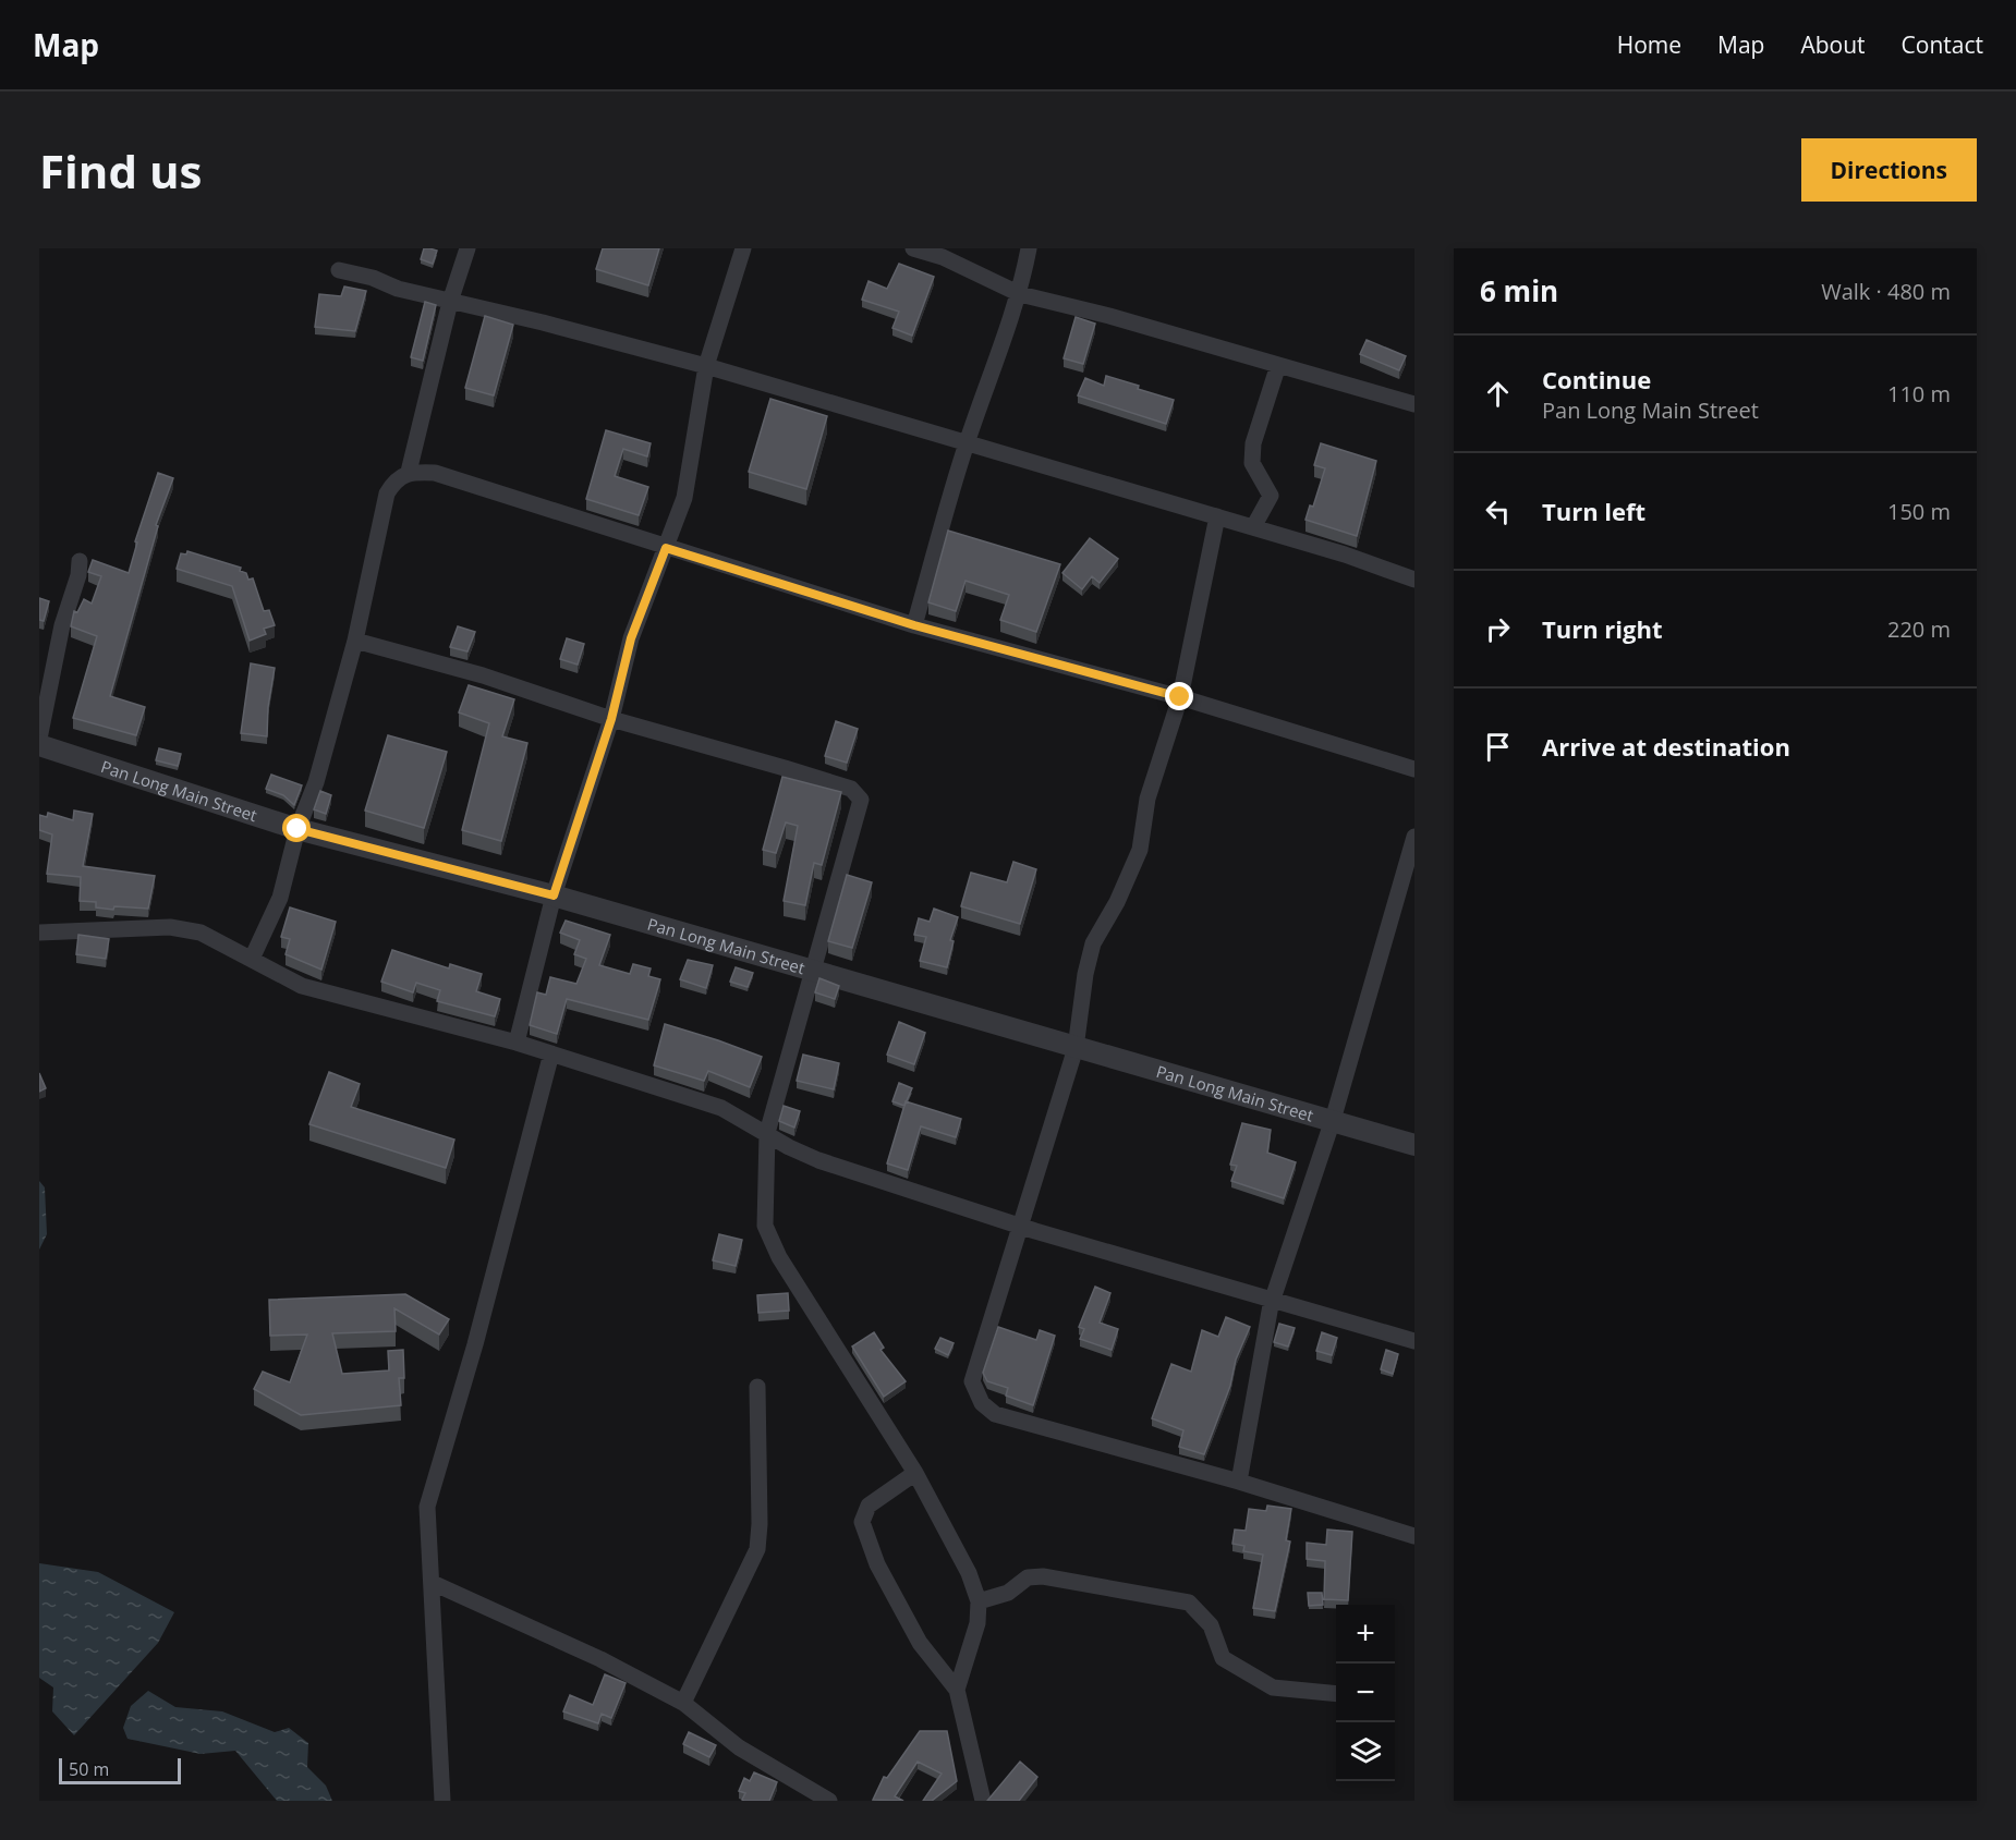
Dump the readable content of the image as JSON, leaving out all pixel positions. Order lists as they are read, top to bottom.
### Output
{
  "streets": {
    "street": ["Pan Long Main Street"]
  },
  "scale_bar": "50 m",
  "page": {
    "header": "Map",
    "nav": [
      "Home",
      "Map",
      "About",
      "Contact"
    ],
    "buttons": "Directions",
    "title": "Find us",
    "heading": ["6 min", "Walk · 480 m"],
    "list": [
      ["Continue", "Pan Long Main Street", "110 m"],
      ["Turn left", "150 m"],
      ["Turn right", "220 m"],
      "Arrive at destination"
    ],
    "map_buttons": ["+", "−"],
    "scale": "50 m"
  }
}
